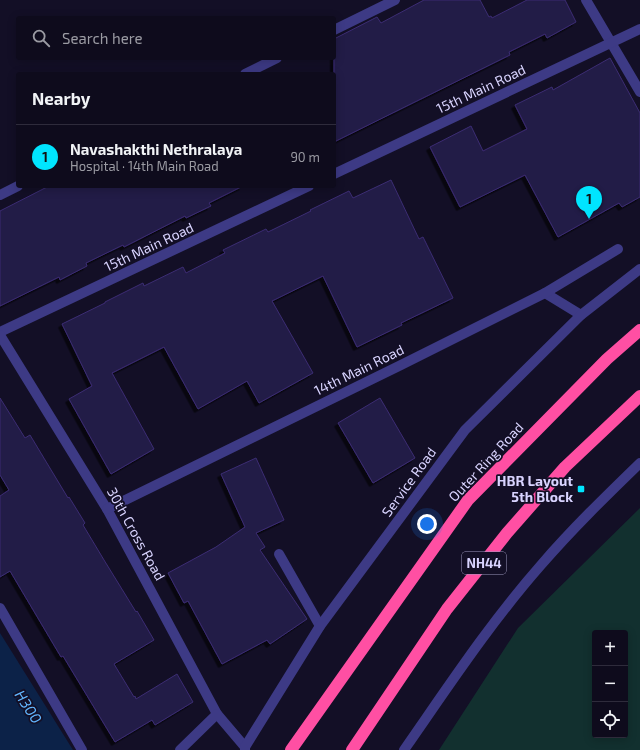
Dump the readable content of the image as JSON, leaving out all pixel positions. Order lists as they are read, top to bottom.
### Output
{
  "streets": {
    "highway": ["Outer Ring Road", "NH44"],
    "street": [
      "15th Main Road",
      "14th Main Road",
      "Service Road",
      "30th Cross Road"
    ]
  },
  "crossings": [
    ["15th Main Road", "30th Cross Road"],
    ["14th Main Road", "30th Cross Road"],
    ["Service Road", "30th Cross Road"]
  ],
  "water": ["H300"],
  "places": {
    "transit": ["HBR Layout 5th Block"]
  },
  "page": {
    "search": "Search here",
    "heading": "Nearby",
    "list": [
      {
        "mark": "1",
        "name": "Navashakthi Nethralaya",
        "note": "Hospital · 14th Main Road",
        "value": "90 m"
      }
    ],
    "pins": "1",
    "map_buttons": ["+", "−"]
  }
}
